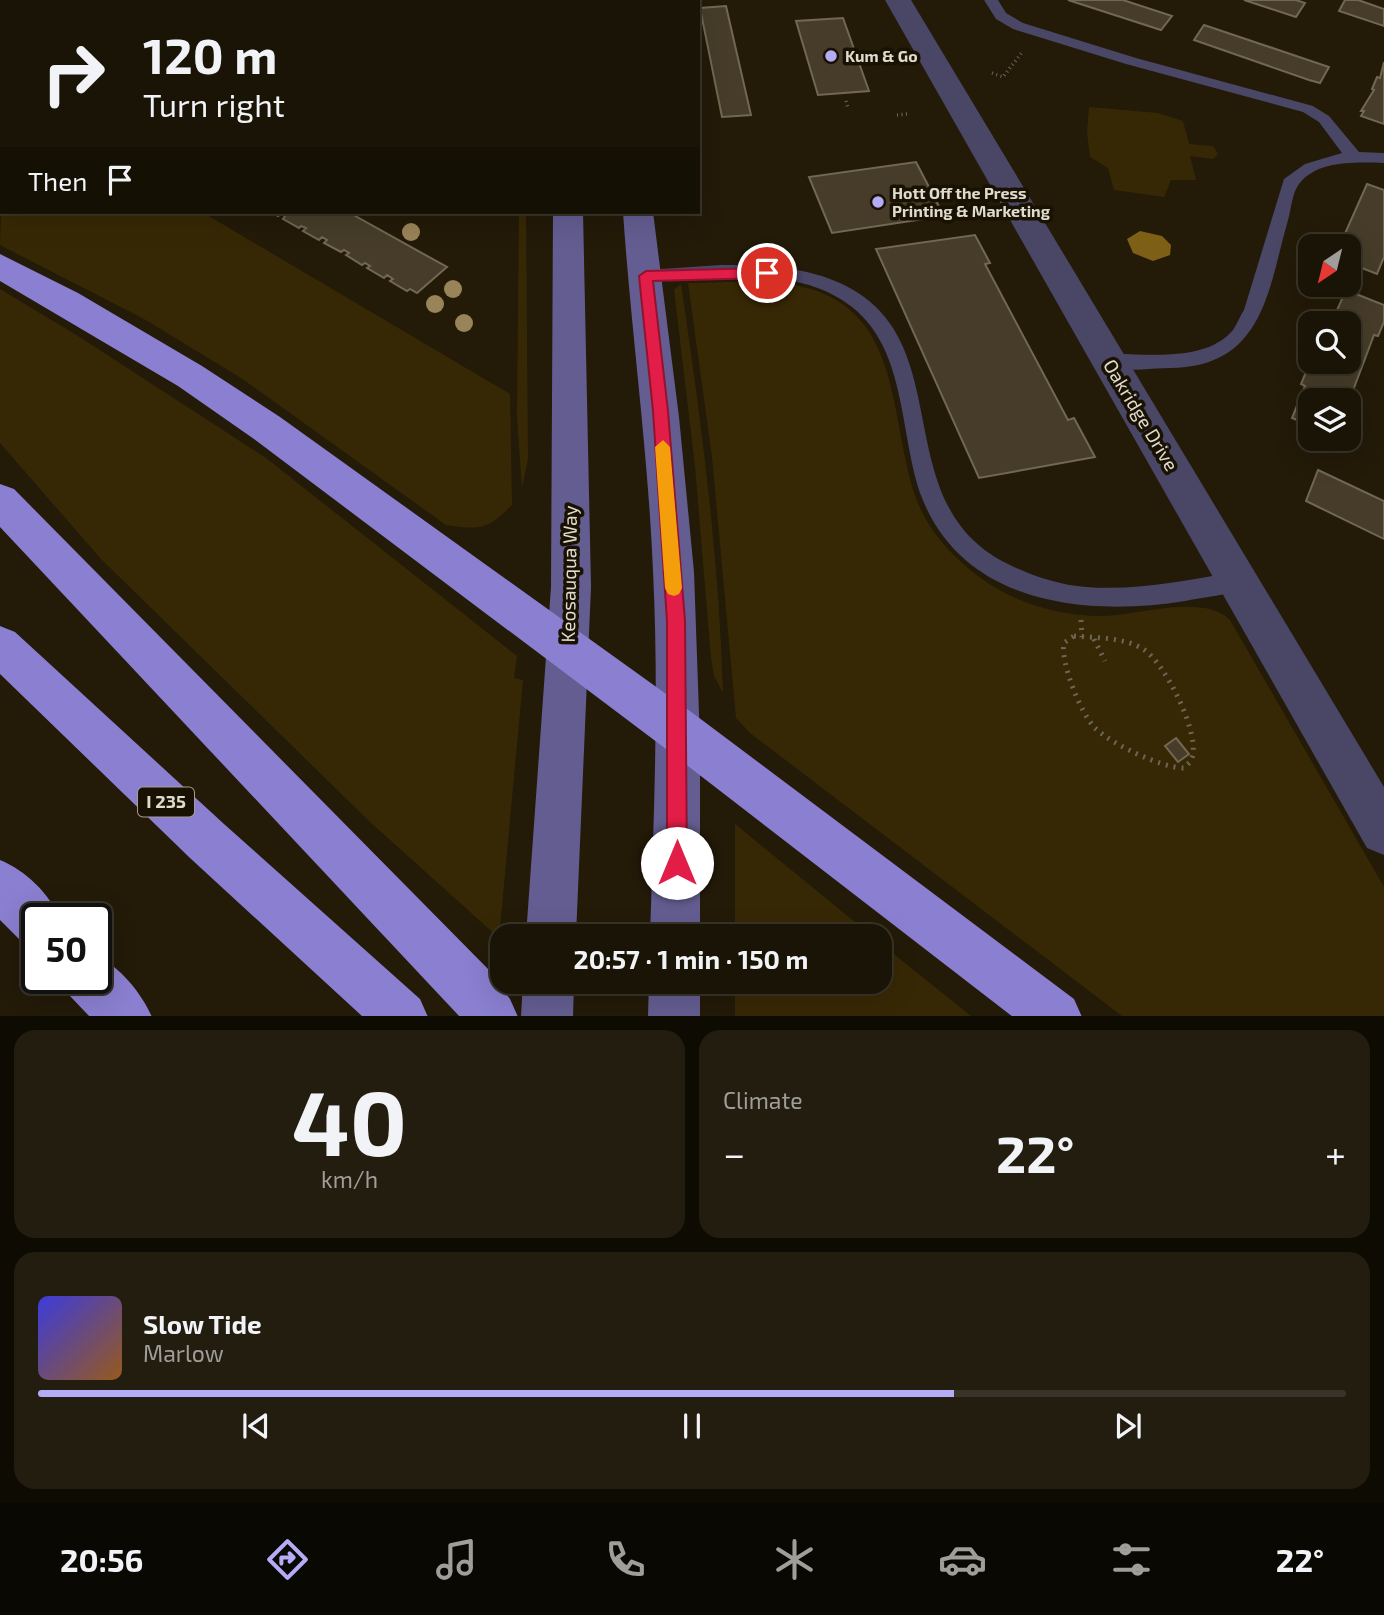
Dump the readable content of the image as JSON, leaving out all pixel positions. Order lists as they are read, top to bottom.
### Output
{
  "streets": {
    "highway": ["I 235"],
    "main road": ["Keosauqua Way"],
    "street": ["Oakridge Drive"]
  },
  "places": ["Kum & Go", "Hott Off the Press Printing & Marketing"],
  "north": "bottom left",
  "page": {
    "turn": ["120 m", "Turn right"],
    "then": "Then",
    "limit": "50",
    "trip": "20:57 · 1 min · 150 m",
    "tile": [
      ["40", "km/h"],
      "Climate"
    ],
    "heat": ["−", "22°", "+"],
    "song": ["Slow Tide", "Marlow"],
    "tabs": ["20:56", "22°"]
  }
}
